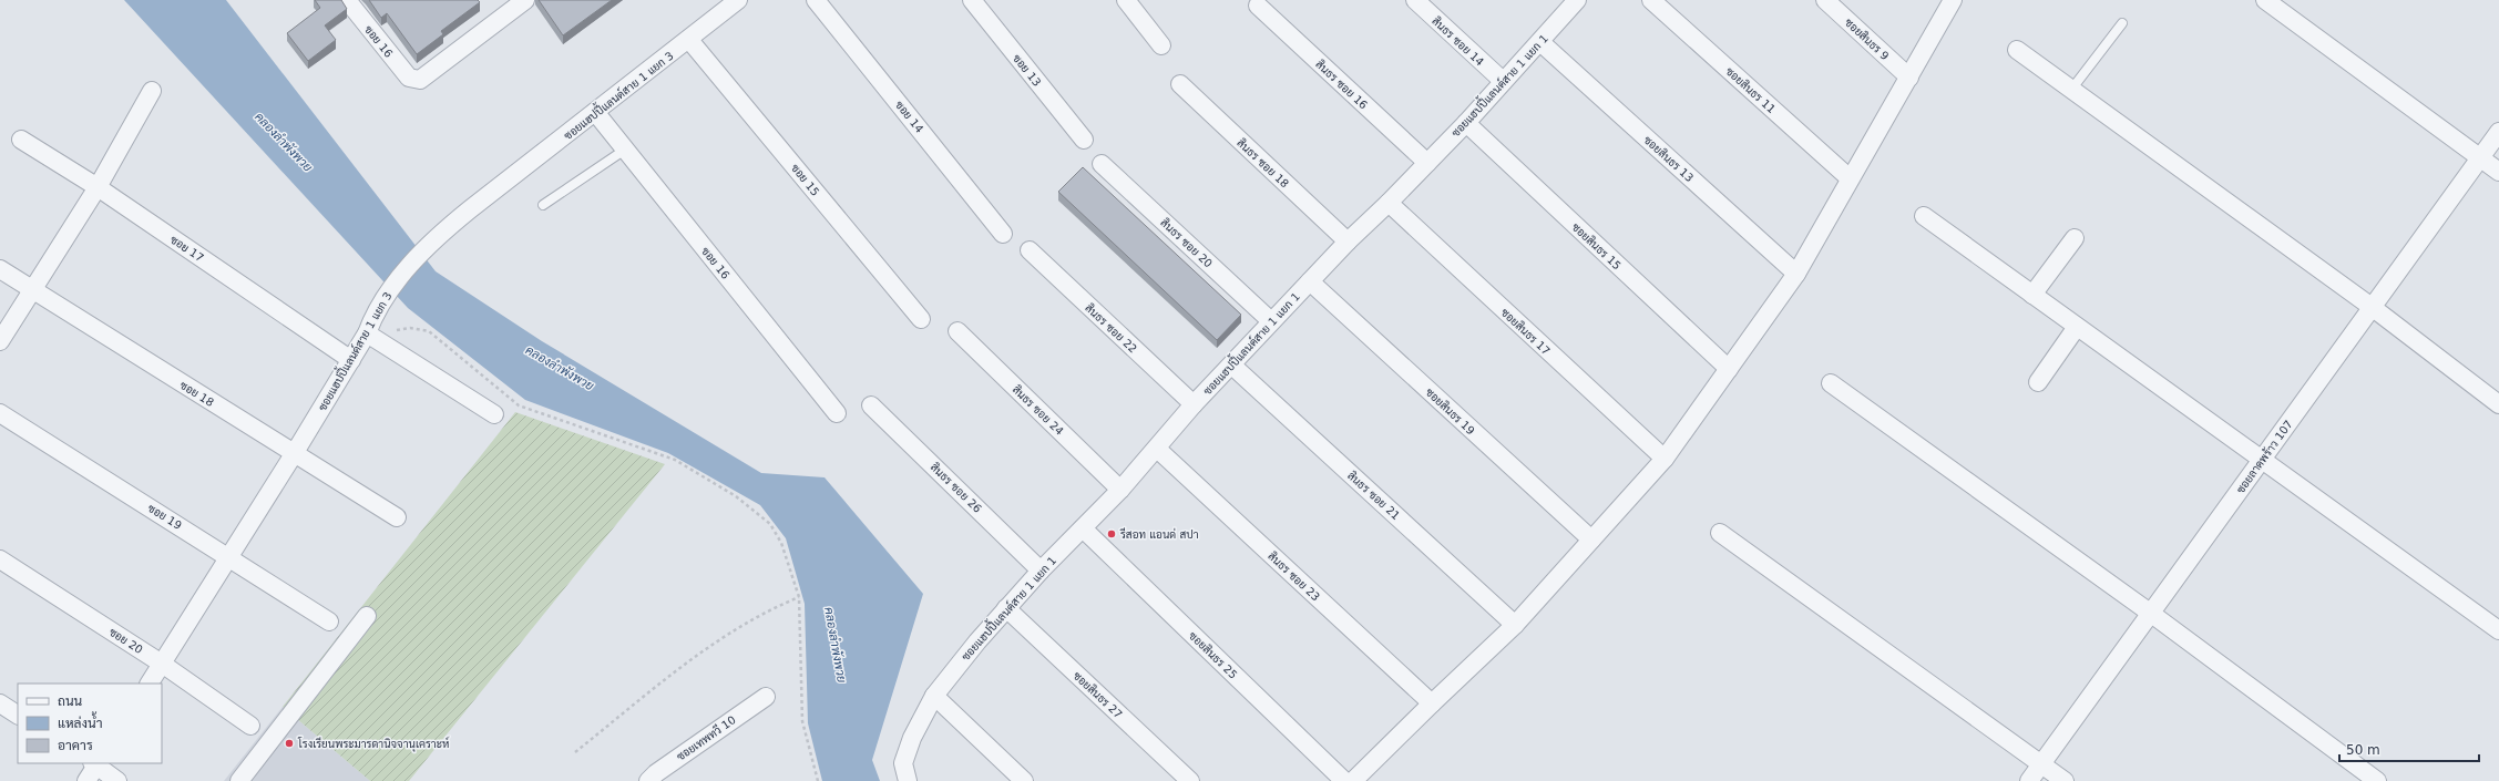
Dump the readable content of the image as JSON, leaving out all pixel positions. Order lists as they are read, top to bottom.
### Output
{
  "streets": {
    "street": [
      "ซอยสินธร 9",
      "ซอย 16",
      "สินธร ซอย 14",
      "ซอย 13",
      "สินธร ซอย 16",
      "ซอยแฮปปี้แลนด์สาย 1 แยก 1",
      "ซอยสินธร 11",
      "ซอยแฮปปี้แลนด์สาย 1 แยก 3",
      "ซอย 14",
      "ซอยสินธร 13",
      "สินธร ซอย 18",
      "ซอย 15",
      "สินธร ซอย 20",
      "ซอยสินธร 15",
      "ซอย 17",
      "สินธร ซอย 22",
      "ซอยสินธร 17",
      "ซอย 18",
      "สินธร ซอย 24",
      "ซอยสินธร 19",
      "ซอยลาดพร้าว 107",
      "สินธร ซอย 26",
      "สินธร ซอย 21",
      "ซอย 19",
      "สินธร ซอย 23",
      "ซอย 20",
      "ซอยสินธร 25",
      "ซอยสินธร 27",
      "ซอยเทพทวี 10"
    ]
  },
  "crossings": [
    ["ซอย 16", "ซอยแฮปปี้แลนด์สาย 1 แยก 3"],
    ["สินธร ซอย 14", "ซอยแฮปปี้แลนด์สาย 1 แยก 1"],
    ["สินธร ซอย 16", "ซอยแฮปปี้แลนด์สาย 1 แยก 1"],
    ["ซอยแฮปปี้แลนด์สาย 1 แยก 1", "ซอยสินธร 13"],
    ["ซอยแฮปปี้แลนด์สาย 1 แยก 1", "สินธร ซอย 18"],
    ["ซอยแฮปปี้แลนด์สาย 1 แยก 1", "สินธร ซอย 20"],
    ["ซอยแฮปปี้แลนด์สาย 1 แยก 1", "ซอยสินธร 15"],
    ["ซอยแฮปปี้แลนด์สาย 1 แยก 1", "สินธร ซอย 22"],
    ["ซอยแฮปปี้แลนด์สาย 1 แยก 1", "ซอยสินธร 17"],
    ["ซอยแฮปปี้แลนด์สาย 1 แยก 1", "สินธร ซอย 24"],
    ["ซอยแฮปปี้แลนด์สาย 1 แยก 1", "ซอยสินธร 19"],
    ["ซอยแฮปปี้แลนด์สาย 1 แยก 1", "สินธร ซอย 26"],
    ["ซอยแฮปปี้แลนด์สาย 1 แยก 1", "สินธร ซอย 21"],
    ["ซอยแฮปปี้แลนด์สาย 1 แยก 1", "สินธร ซอย 23"],
    ["ซอยแฮปปี้แลนด์สาย 1 แยก 1", "ซอยสินธร 25"],
    ["ซอยแฮปปี้แลนด์สาย 1 แยก 1", "ซอยสินธร 27"],
    ["ซอยแฮปปี้แลนด์สาย 1 แยก 3", "ซอย 15"],
    ["ซอยแฮปปี้แลนด์สาย 1 แยก 3", "ซอย 17"],
    ["ซอยแฮปปี้แลนด์สาย 1 แยก 3", "ซอย 18"],
    ["ซอยแฮปปี้แลนด์สาย 1 แยก 3", "ซอย 19"],
    ["ซอยแฮปปี้แลนด์สาย 1 แยก 3", "ซอย 20"]
  ],
  "water": ["คลองลำพังพวย"],
  "places": ["รีสอท แอนด่ สปา", "โรงเรียนพระมารดานิจจานุเคราะห์"],
  "legend": ["ถนน", "แหล่งน้ำ", "อาคาร"],
  "scale_bar": "50 m"
}
